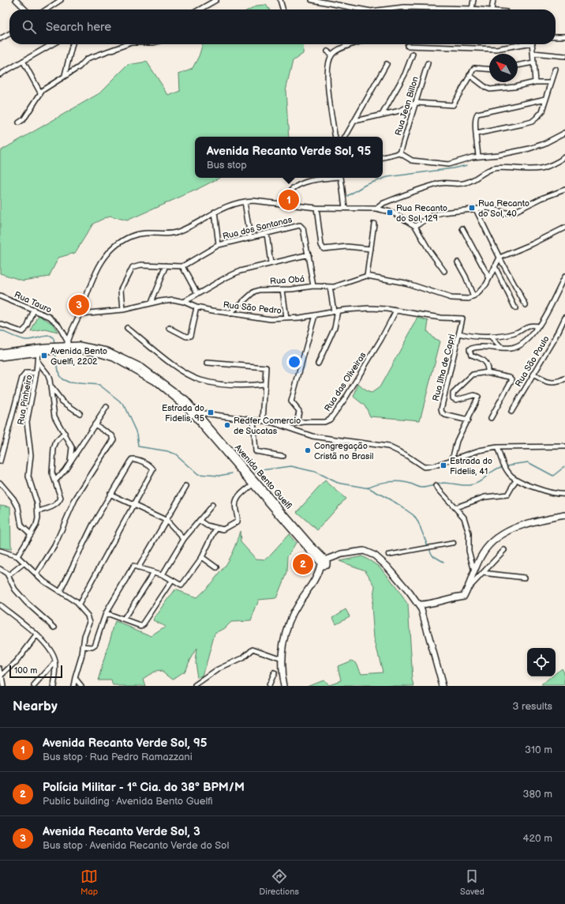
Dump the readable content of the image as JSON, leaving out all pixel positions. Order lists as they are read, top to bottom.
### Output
{
  "streets": {
    "main road": ["Avenida Bento Guelfi"],
    "street": [
      "Rua Jean Billon",
      "Rua dos Santanas",
      "Rua Obá",
      "Rua Tauro",
      "Rua São Pedro",
      "Rua São Paulo",
      "Rua Ilha de Capri",
      "Rua das Oliveiras",
      "Rua Pinheiro"
    ]
  },
  "crossings": [
    ["Rua Obá", "Rua São Pedro"],
    ["Rua Tauro", "Avenida Bento Guelfi"],
    ["Rua São Pedro", "Rua Ilha de Capri"],
    ["Rua São Pedro", "Rua das Oliveiras"],
    ["Rua Pinheiro", "Avenida Bento Guelfi"]
  ],
  "places": {
    "transit": [
      "Rua Recanto do Sol, 40",
      "Rua Recanto do Sol, 129",
      "Avenida Bento Guelfi, 2202",
      "Estrada do Fidelis, 95",
      "Estrada do Fidelis, 41"
    ],
    "other": ["Redfer Comercio de Sucatas", "Congregação Cristã no Brasil"]
  },
  "scale_bar": "100 m",
  "north": "top left",
  "page": {
    "search": "Search here",
    "popup": ["Avenida Recanto Verde Sol, 95", "Bus stop"],
    "pins": ["1", "3", "2"],
    "scale": "100 m",
    "heading": ["Nearby", "3 results"],
    "list": [
      {
        "mark": "1",
        "name": "Avenida Recanto Verde Sol, 95",
        "note": "Bus stop · Rua Pedro Ramazzani",
        "value": "310 m"
      },
      {
        "mark": "2",
        "name": "Polícia Militar - 1ª Cia. do 38º BPM/M",
        "note": "Public building · Avenida Bento Guelfi",
        "value": "380 m"
      },
      {
        "mark": "3",
        "name": "Avenida Recanto Verde Sol, 3",
        "note": "Bus stop · Avenida Recanto Verde do Sol",
        "value": "420 m"
      }
    ],
    "nav": ["Map", "Directions", "Saved"]
  }
}
